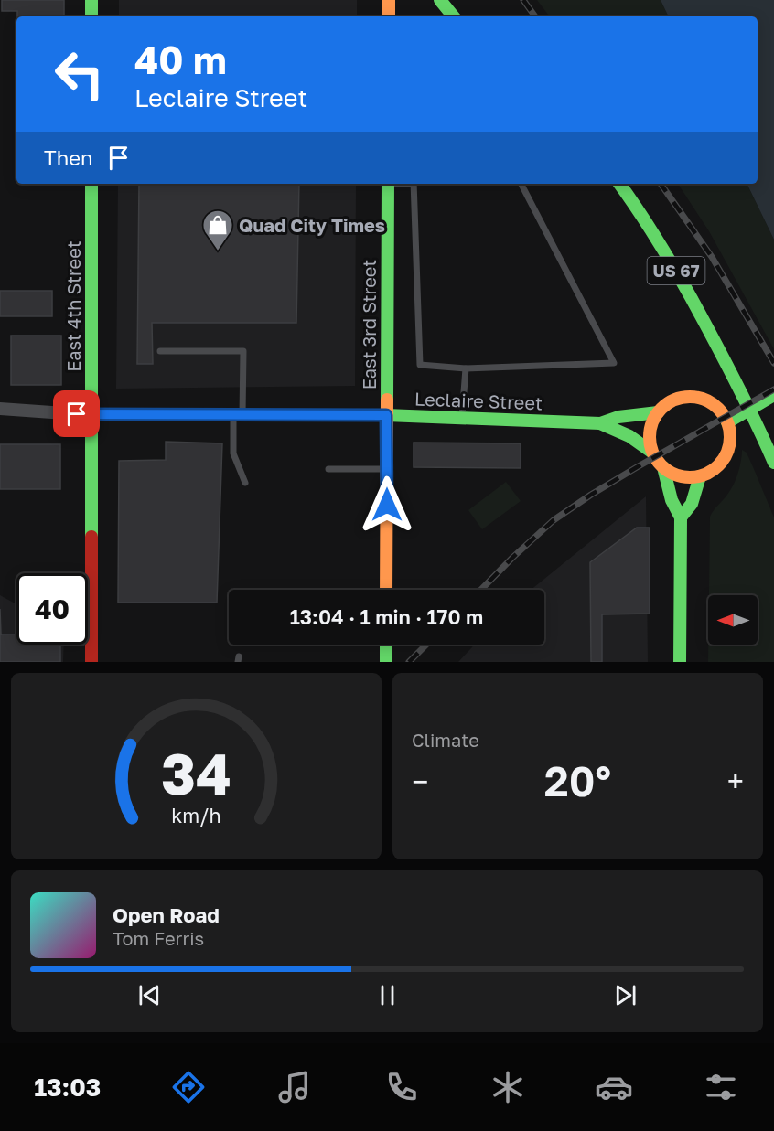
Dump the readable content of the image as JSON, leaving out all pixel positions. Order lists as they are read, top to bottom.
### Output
{
  "streets": {
    "street": [
      "US 67",
      "East 4th Street",
      "East 3rd Street",
      "Leclaire Street"
    ]
  },
  "crossings": [
    ["East 4th Street", "Leclaire Street"],
    ["East 3rd Street", "Leclaire Street"]
  ],
  "places": {
    "shop": ["Quad City Times"]
  },
  "north": "left",
  "page": {
    "turn": ["40 m", "Leclaire Street"],
    "then": "Then",
    "limit": "40",
    "trip": "13:04 · 1 min · 170 m",
    "tile": "Climate",
    "heat": ["−", "20°", "+"],
    "song": ["Open Road", "Tom Ferris"],
    "tabs": "13:03",
    "gauge": ["34", "km/h"]
  }
}
